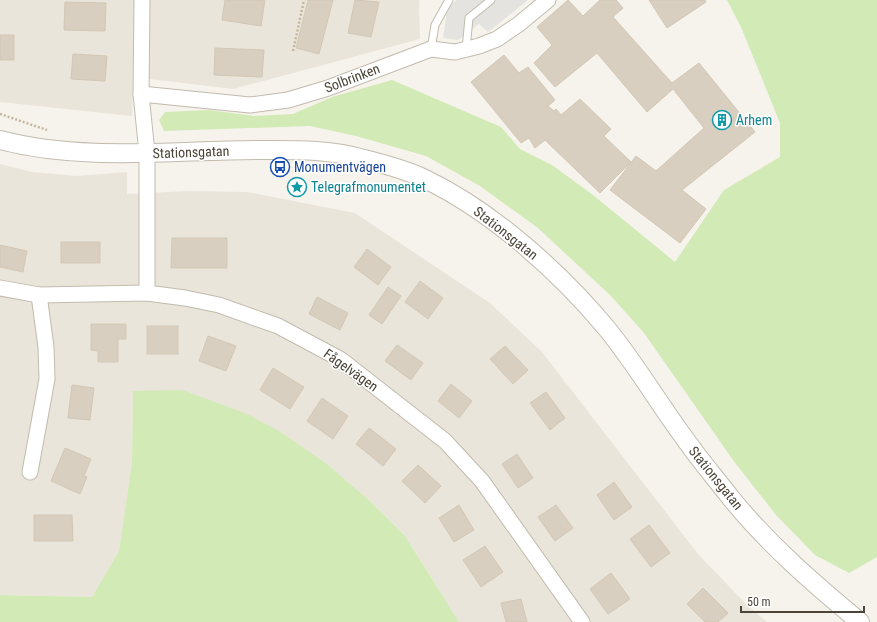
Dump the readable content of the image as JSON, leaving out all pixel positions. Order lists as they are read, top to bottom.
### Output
{
  "streets": {
    "street": ["Solbrinken", "Stationsgatan", "Fågelvägen"]
  },
  "places": {
    "building": ["Arhem"],
    "bus stop": ["Monumentvägen"],
    "place": ["Telegrafmonumentet"]
  },
  "scale_bar": "50 m"
}
